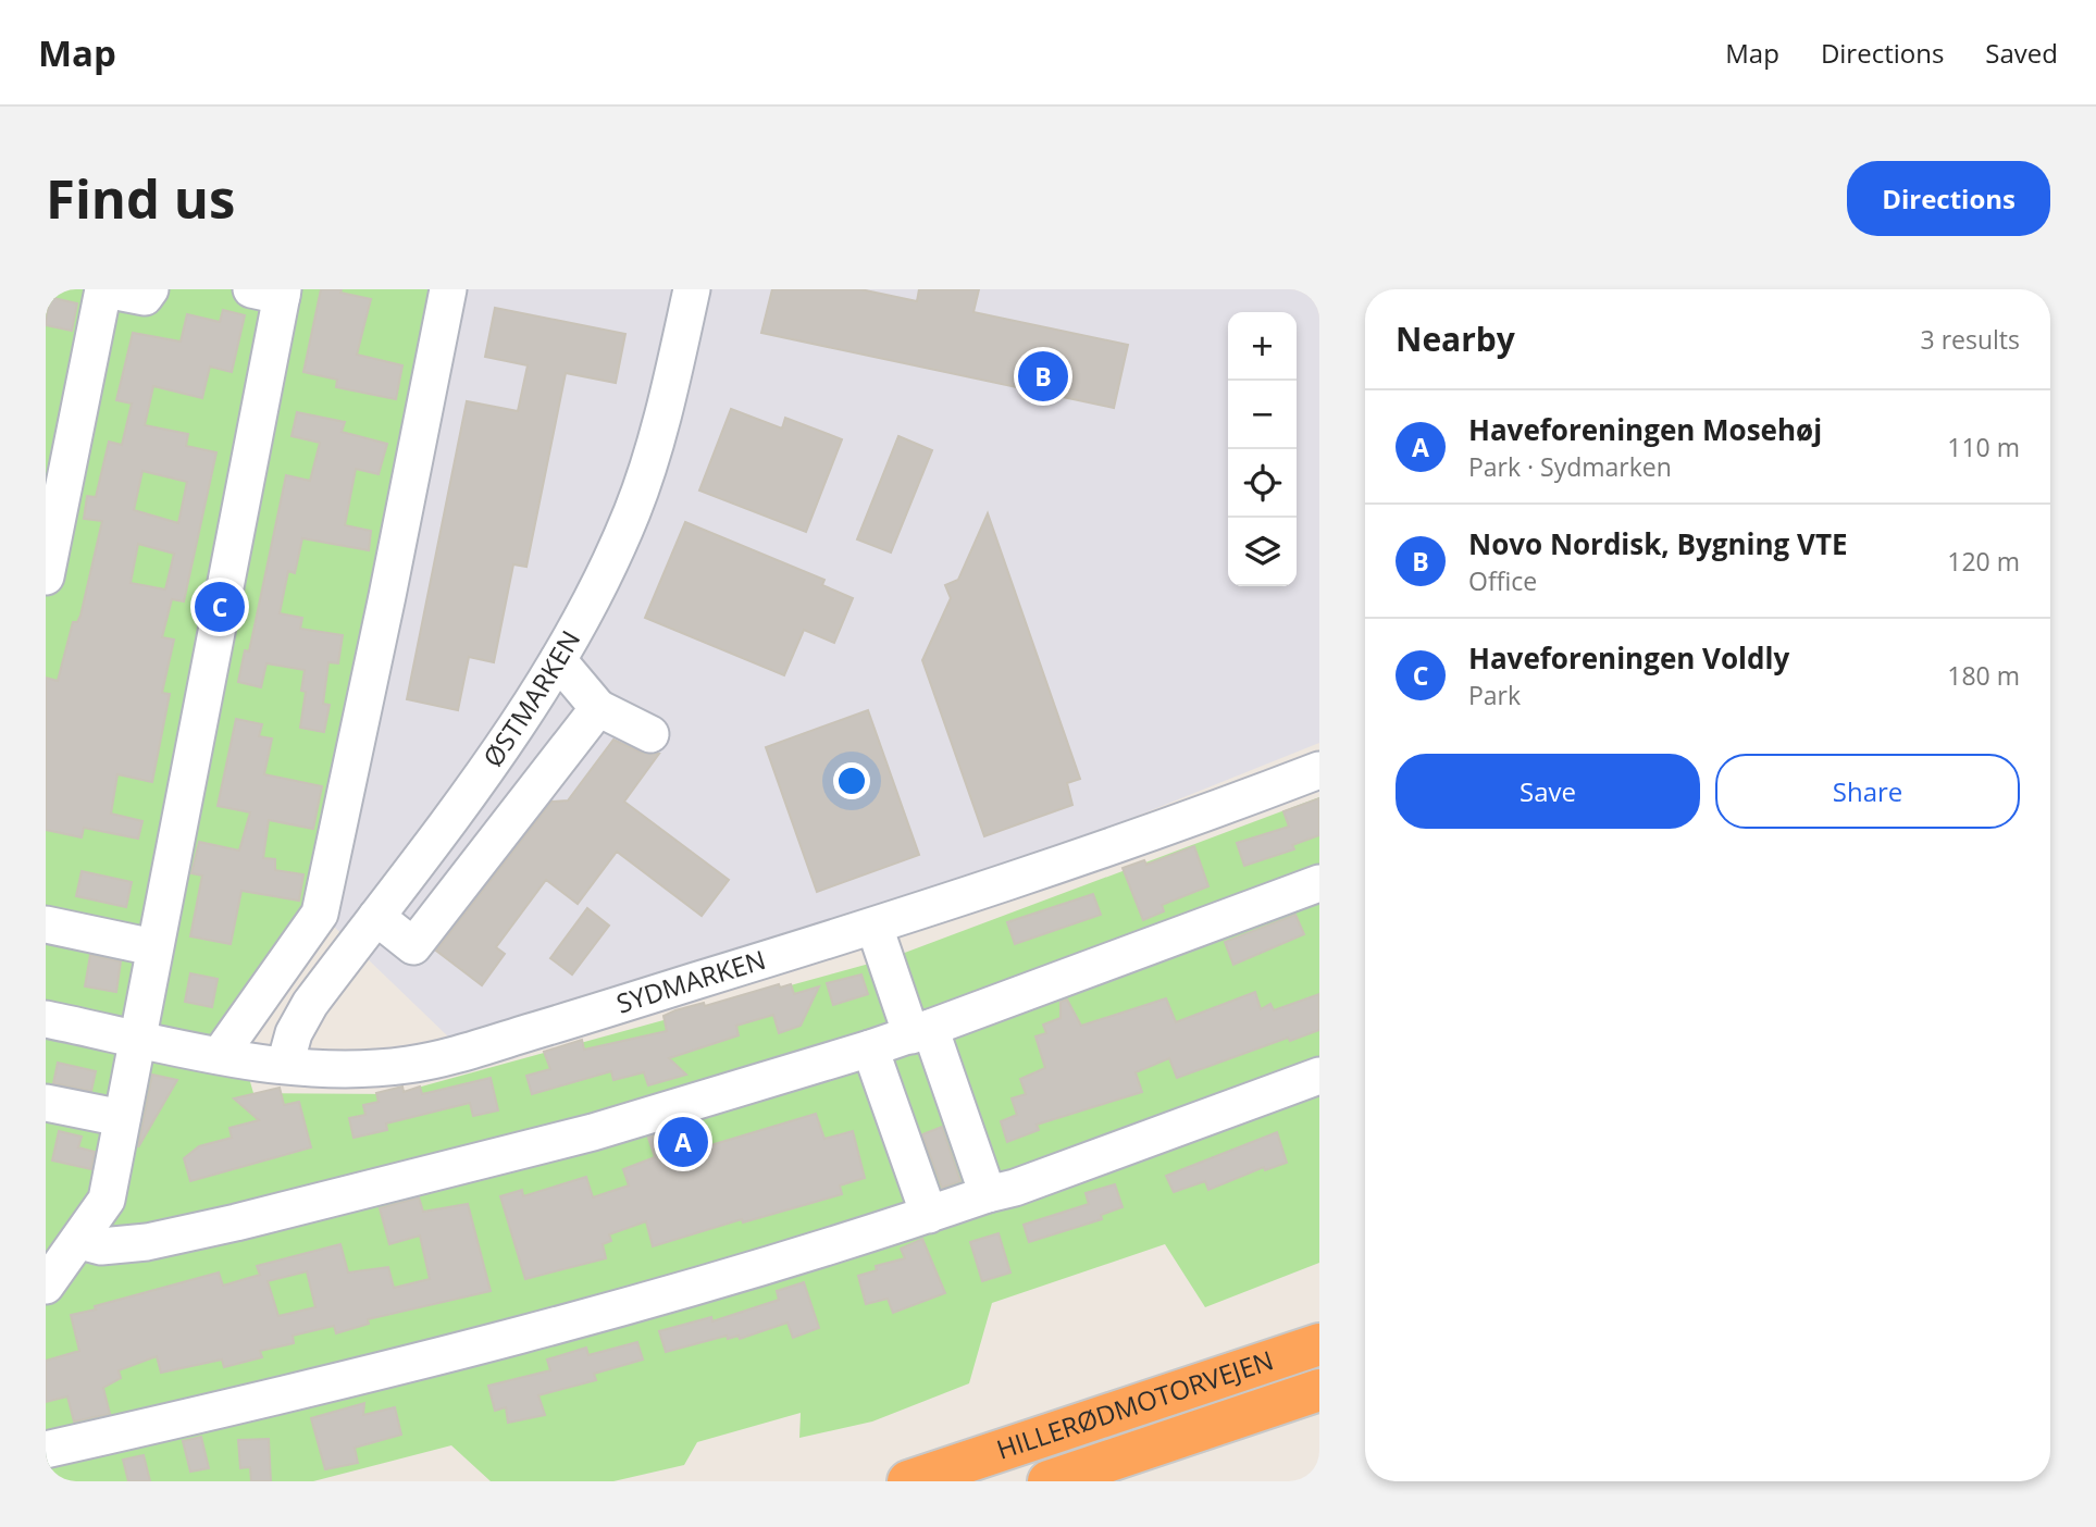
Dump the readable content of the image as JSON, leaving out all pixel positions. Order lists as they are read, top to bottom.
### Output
{
  "streets": {
    "highway": ["HILLERØDMOTORVEJEN"],
    "street": ["ØSTMARKEN", "SYDMARKEN"]
  },
  "crossings": [
    ["ØSTMARKEN", "SYDMARKEN"]
  ],
  "page": {
    "header": "Map",
    "nav": ["Map", "Directions", "Saved"],
    "buttons": [
      "Directions",
      ["Save", "Share"]
    ],
    "title": "Find us",
    "heading": ["Nearby", "3 results"],
    "map_buttons": ["+", "−"],
    "pins": ["B", "C", "A"],
    "list": [
      {
        "mark": "A",
        "name": "Haveforeningen Mosehøj",
        "note": "Park · Sydmarken",
        "value": "110 m"
      },
      {
        "mark": "B",
        "name": "Novo Nordisk, Bygning VTE",
        "note": "Office",
        "value": "120 m"
      },
      {
        "mark": "C",
        "name": "Haveforeningen Voldly",
        "note": "Park",
        "value": "180 m"
      }
    ]
  }
}
